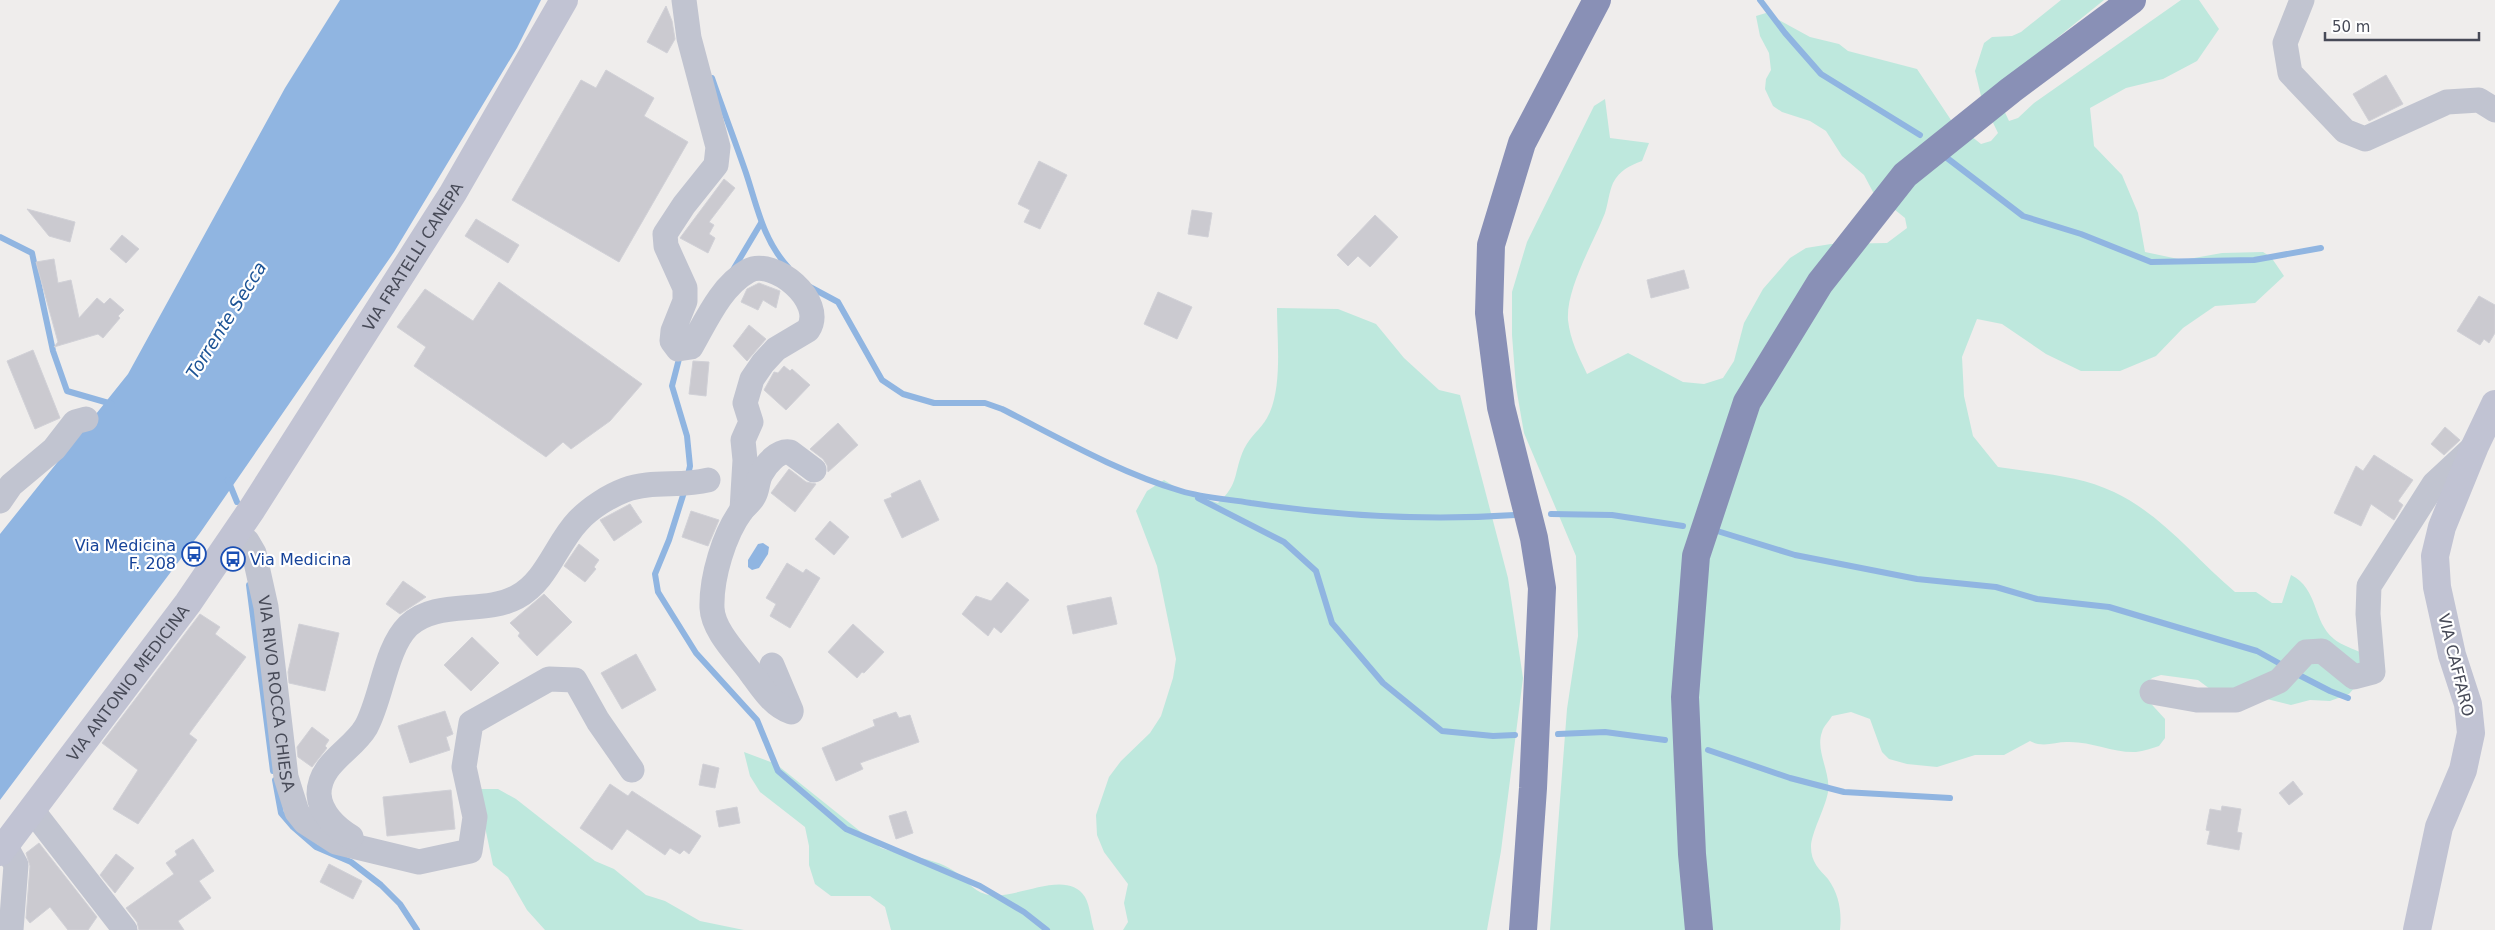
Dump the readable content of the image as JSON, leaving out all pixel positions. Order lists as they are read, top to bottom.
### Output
{
  "streets": {
    "main road": ["VIA FRATELLI CANEPA", "VIA CAFFARO", "VIA ANTONIO MEDICINA"],
    "street": ["VIA RIVO ROCCA CHIESA"]
  },
  "crossings": [
    ["VIA FRATELLI CANEPA", "VIA ANTONIO MEDICINA"],
    ["VIA ANTONIO MEDICINA", "VIA RIVO ROCCA CHIESA"]
  ],
  "water": ["Torrente Secca"],
  "places": {
    "bus stop": ["Via Medicina F. 208", "Via Medicina"]
  },
  "scale_bar": "50 m"
}
